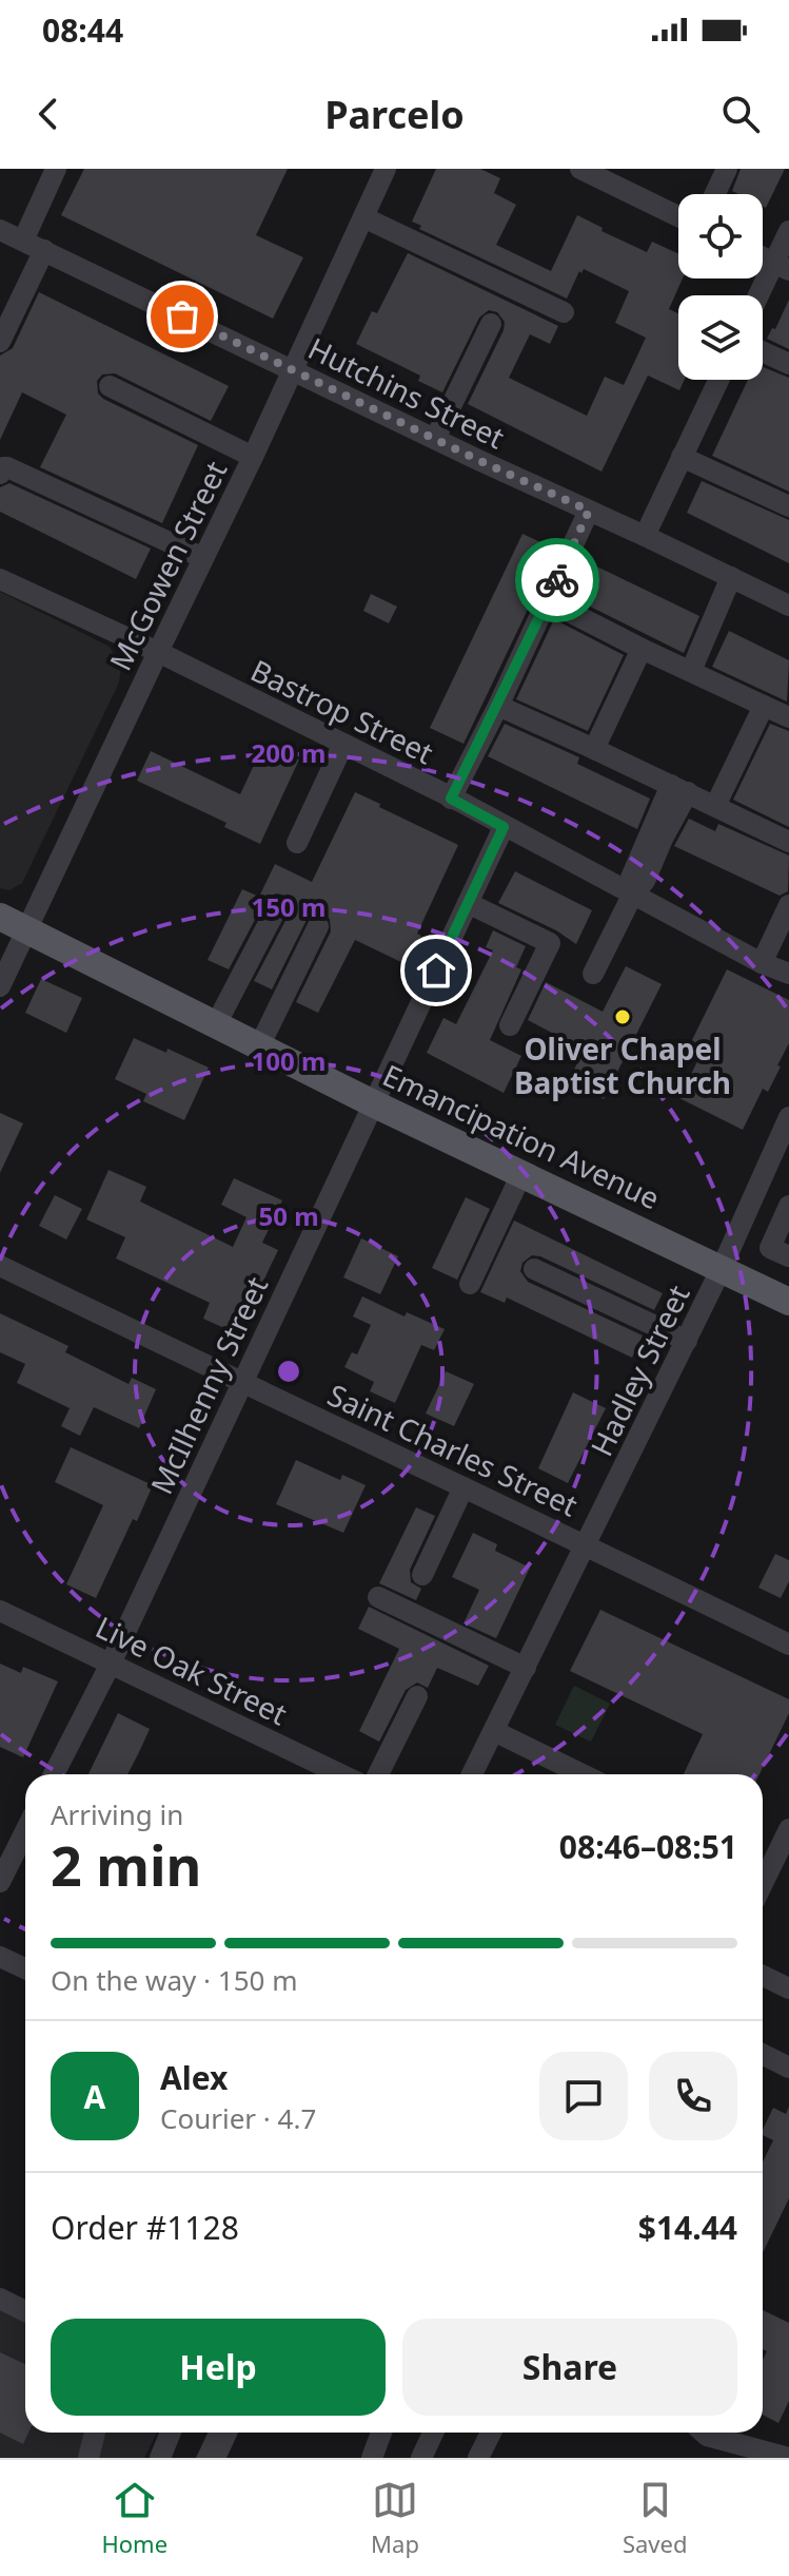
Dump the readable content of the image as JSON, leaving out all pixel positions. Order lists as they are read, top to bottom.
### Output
{
  "streets": {
    "main road": ["Emancipation Avenue"],
    "street": [
      "Hutchins Street",
      "McGowen Street",
      "Bastrop Street",
      "Hadley Street",
      "McIlhenny Street",
      "Saint Charles Street",
      "Live Oak Street"
    ]
  },
  "crossings": [
    ["Hutchins Street", "McGowen Street"],
    ["McGowen Street", "Bastrop Street"],
    ["McGowen Street", "Emancipation Avenue"],
    ["Bastrop Street", "McIlhenny Street"],
    ["Emancipation Avenue", "Hadley Street"],
    ["Emancipation Avenue", "McIlhenny Street"],
    ["Hadley Street", "Saint Charles Street"],
    ["McIlhenny Street", "Saint Charles Street"],
    ["McIlhenny Street", "Live Oak Street"]
  ],
  "places": ["Oliver Chapel Baptist Church"],
  "page": {
    "status": "08:44",
    "header": "Parcelo",
    "heading": ["2 min", "Arriving in", "08:46–08:51"],
    "panel": [
      "Alex",
      "Courier · 4.7",
      "Order #1128",
      "$14.44"
    ],
    "bar": "On the way · 150 m",
    "round": "A",
    "buttons": ["Help", "Share"],
    "tabs": ["Home", "Map", "Saved"]
  },
  "rings": [
    "200 m",
    "150 m",
    "100 m",
    "50 m"
  ]
}
